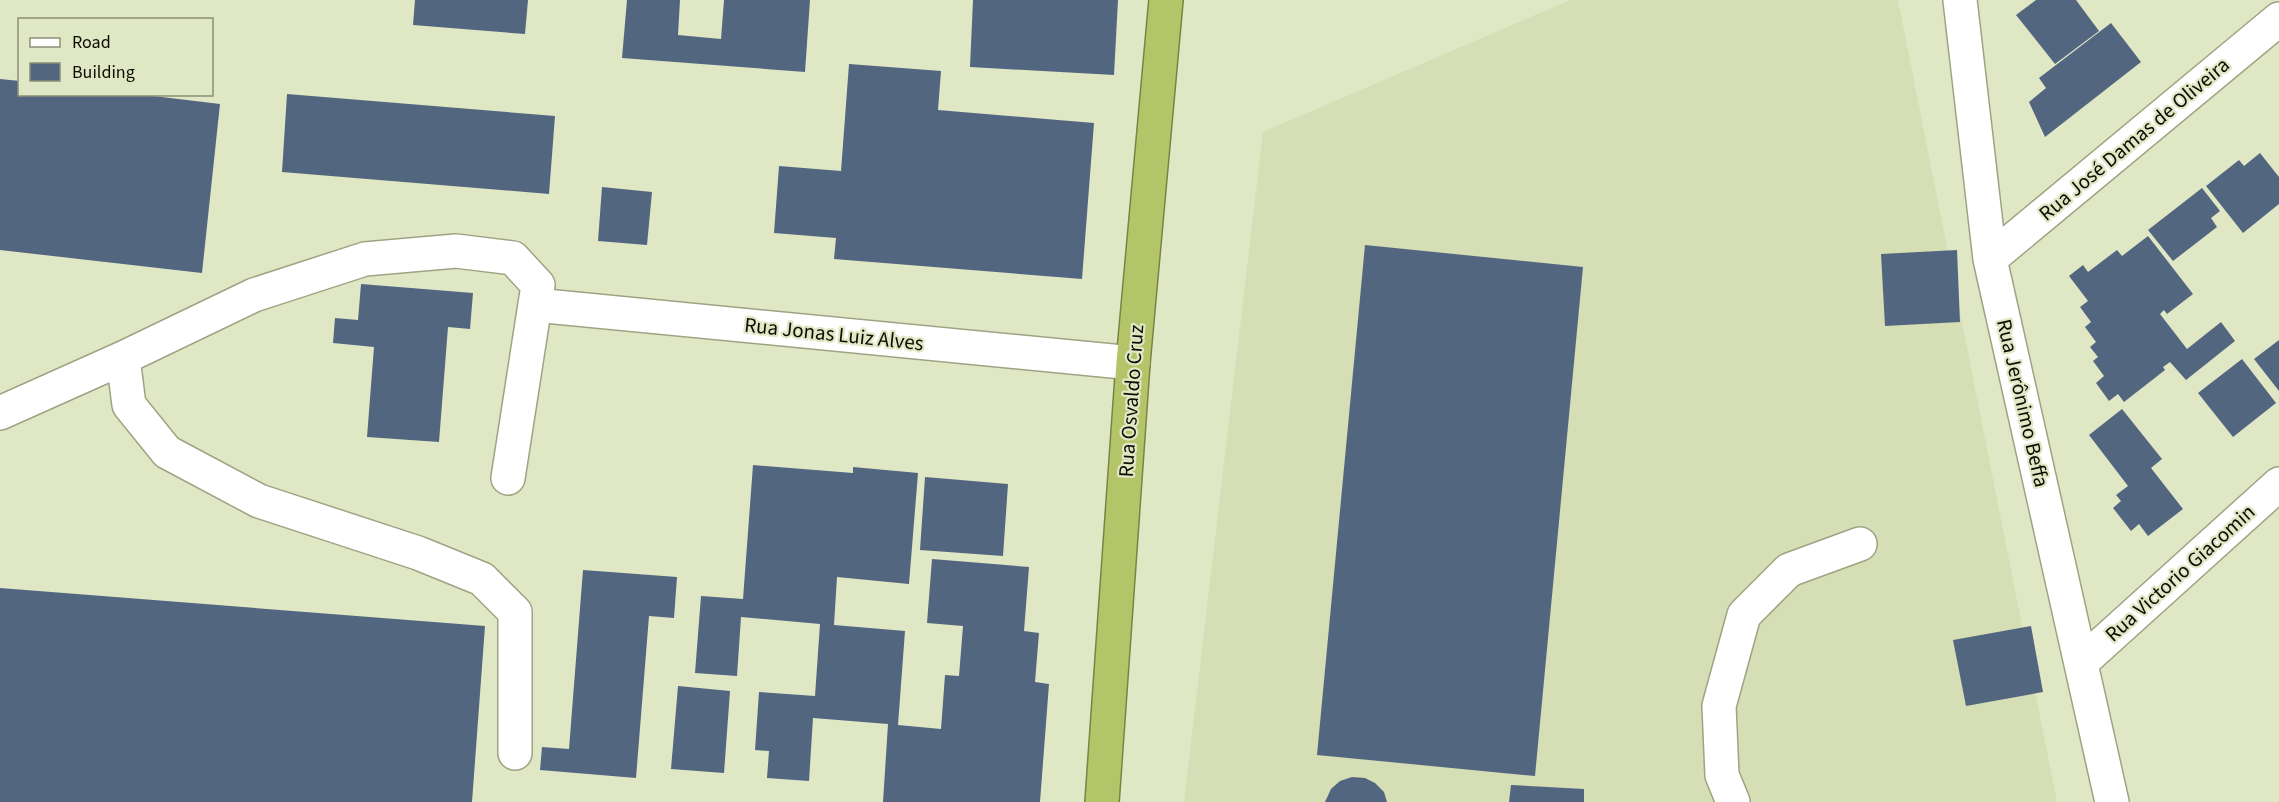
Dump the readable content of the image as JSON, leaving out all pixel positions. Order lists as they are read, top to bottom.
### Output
{
  "streets": {
    "highway": ["Rua Osvaldo Cruz"],
    "street": [
      "Rua José Damas de Oliveira",
      "Rua Jonas Luiz Alves",
      "Rua Jerônimo Beffa",
      "Rua Victorio Giacomin"
    ]
  },
  "crossings": [
    ["Rua José Damas de Oliveira", "Rua Jerônimo Beffa"],
    ["Rua Jonas Luiz Alves", "Rua Osvaldo Cruz"],
    ["Rua Jerônimo Beffa", "Rua Victorio Giacomin"]
  ],
  "legend": ["Road", "Building"]
}
